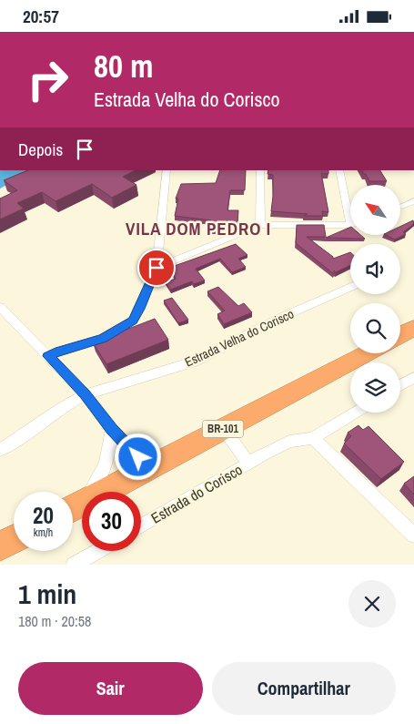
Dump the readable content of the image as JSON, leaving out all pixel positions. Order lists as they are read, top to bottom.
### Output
{
  "streets": {
    "highway": ["BR-101"],
    "street": ["Estrada Velha do Corisco", "Estrada do Corisco"]
  },
  "crossings": [
    ["BR-101", "Estrada do Corisco"]
  ],
  "districts": ["VILA DOM PEDRO I"],
  "north": "top left",
  "page": {
    "status": "20:57",
    "turn": ["80 m", "Estrada Velha do Corisco"],
    "then": "Depois",
    "speed": "20 km/h",
    "limit": "30",
    "heading": ["1 min", "180 m · 20:58"],
    "buttons": ["Sair", "Compartilhar"]
  }
}
